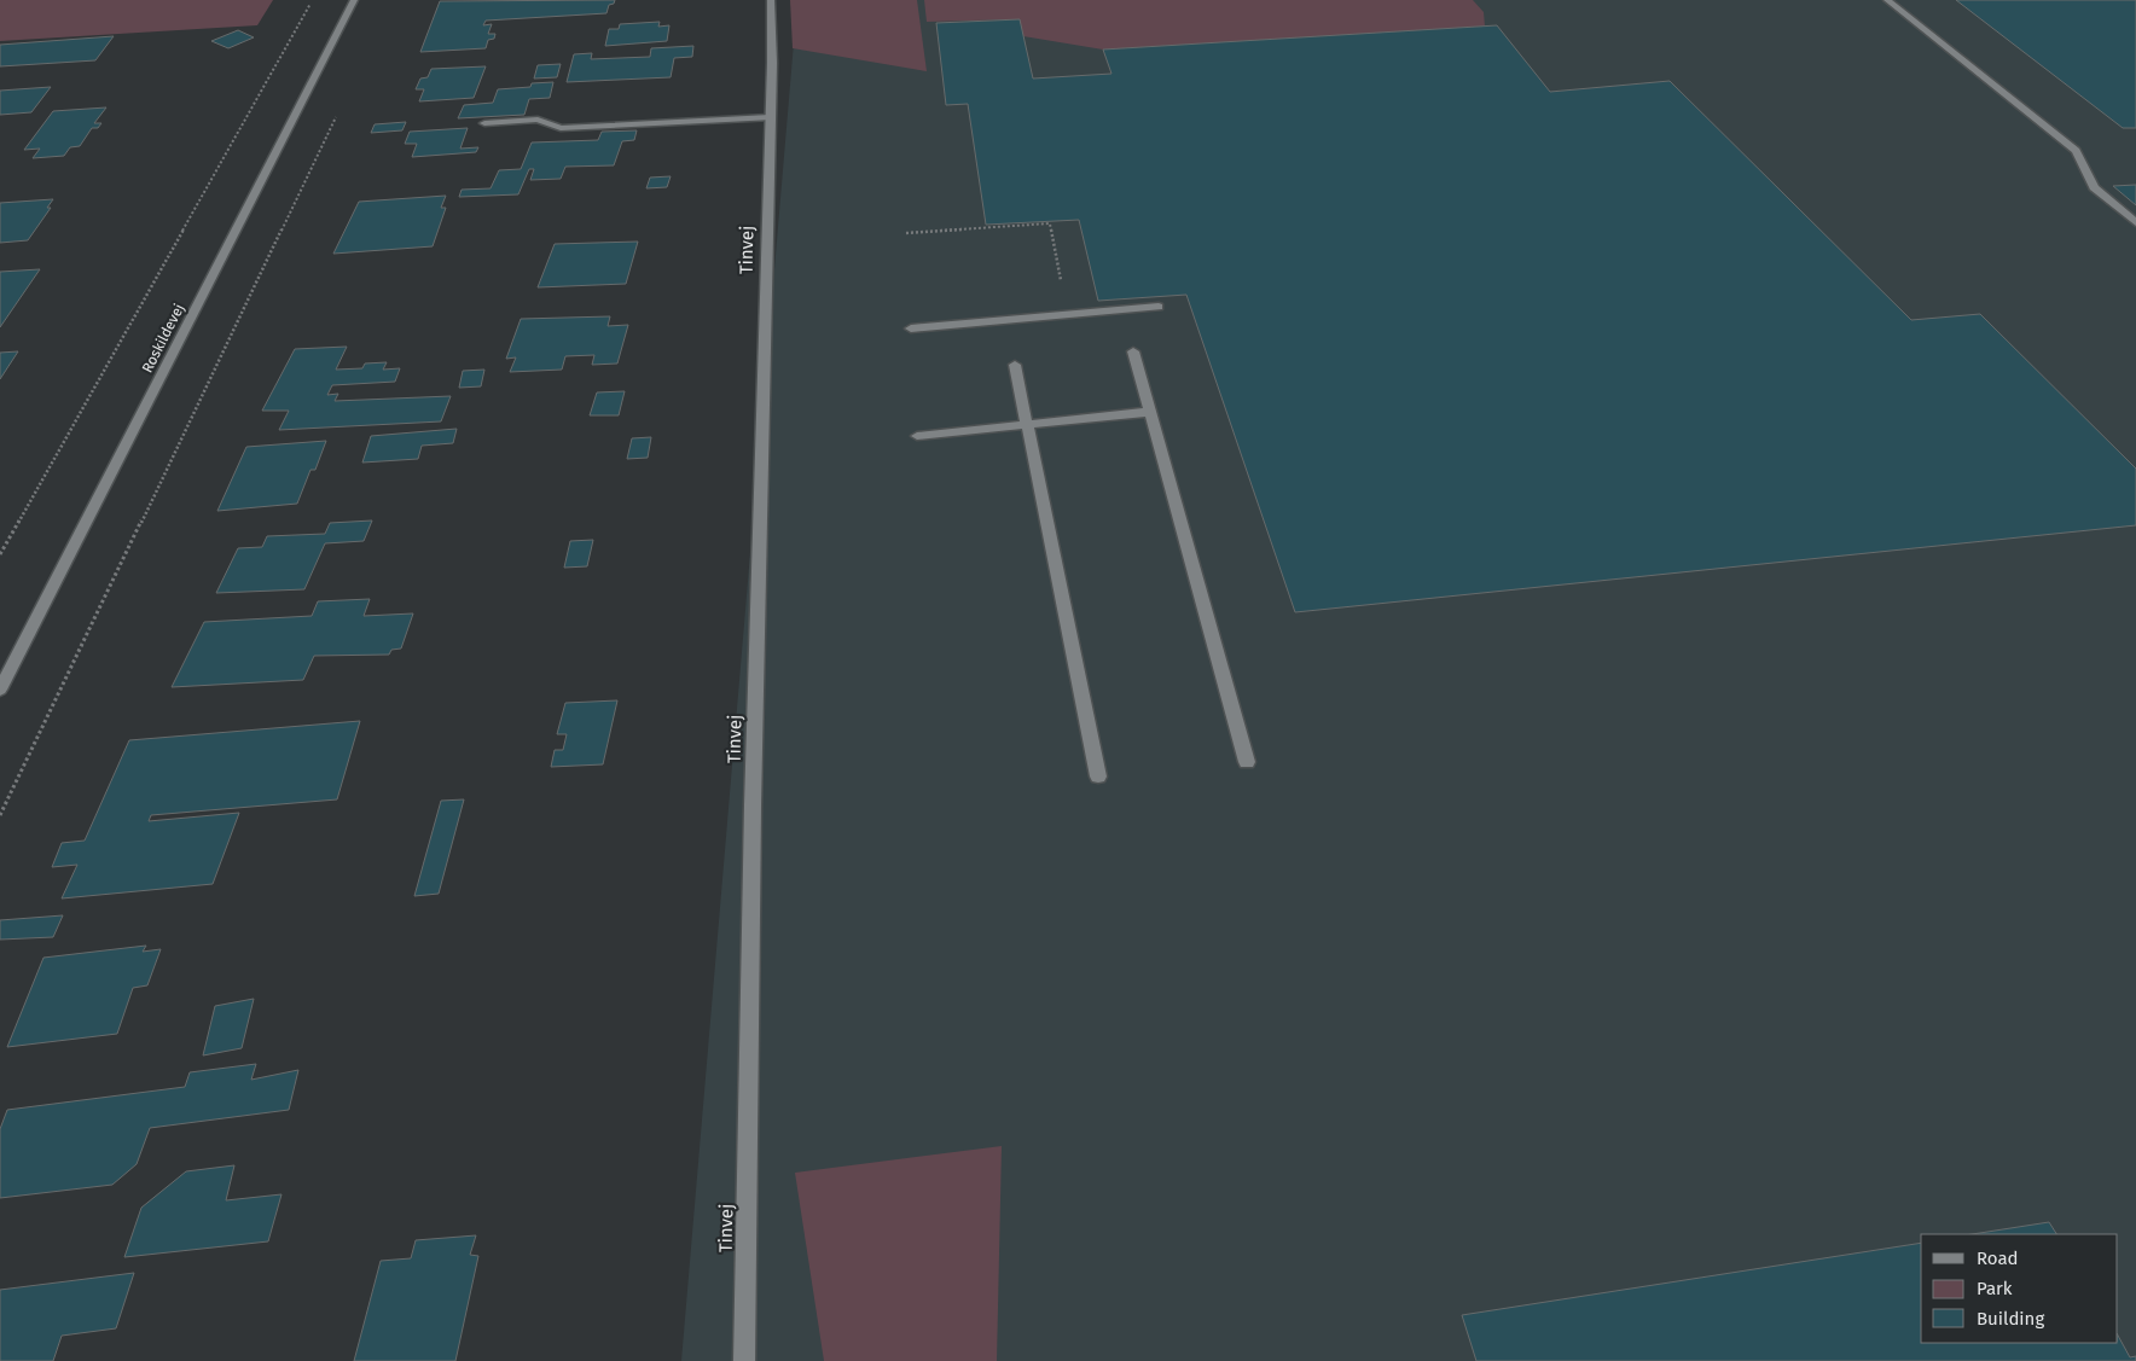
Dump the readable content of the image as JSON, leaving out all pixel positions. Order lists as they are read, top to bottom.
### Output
{
  "streets": {
    "street": ["Tinvej", "Roskildevej"]
  },
  "legend": ["Road", "Park", "Building"]
}
